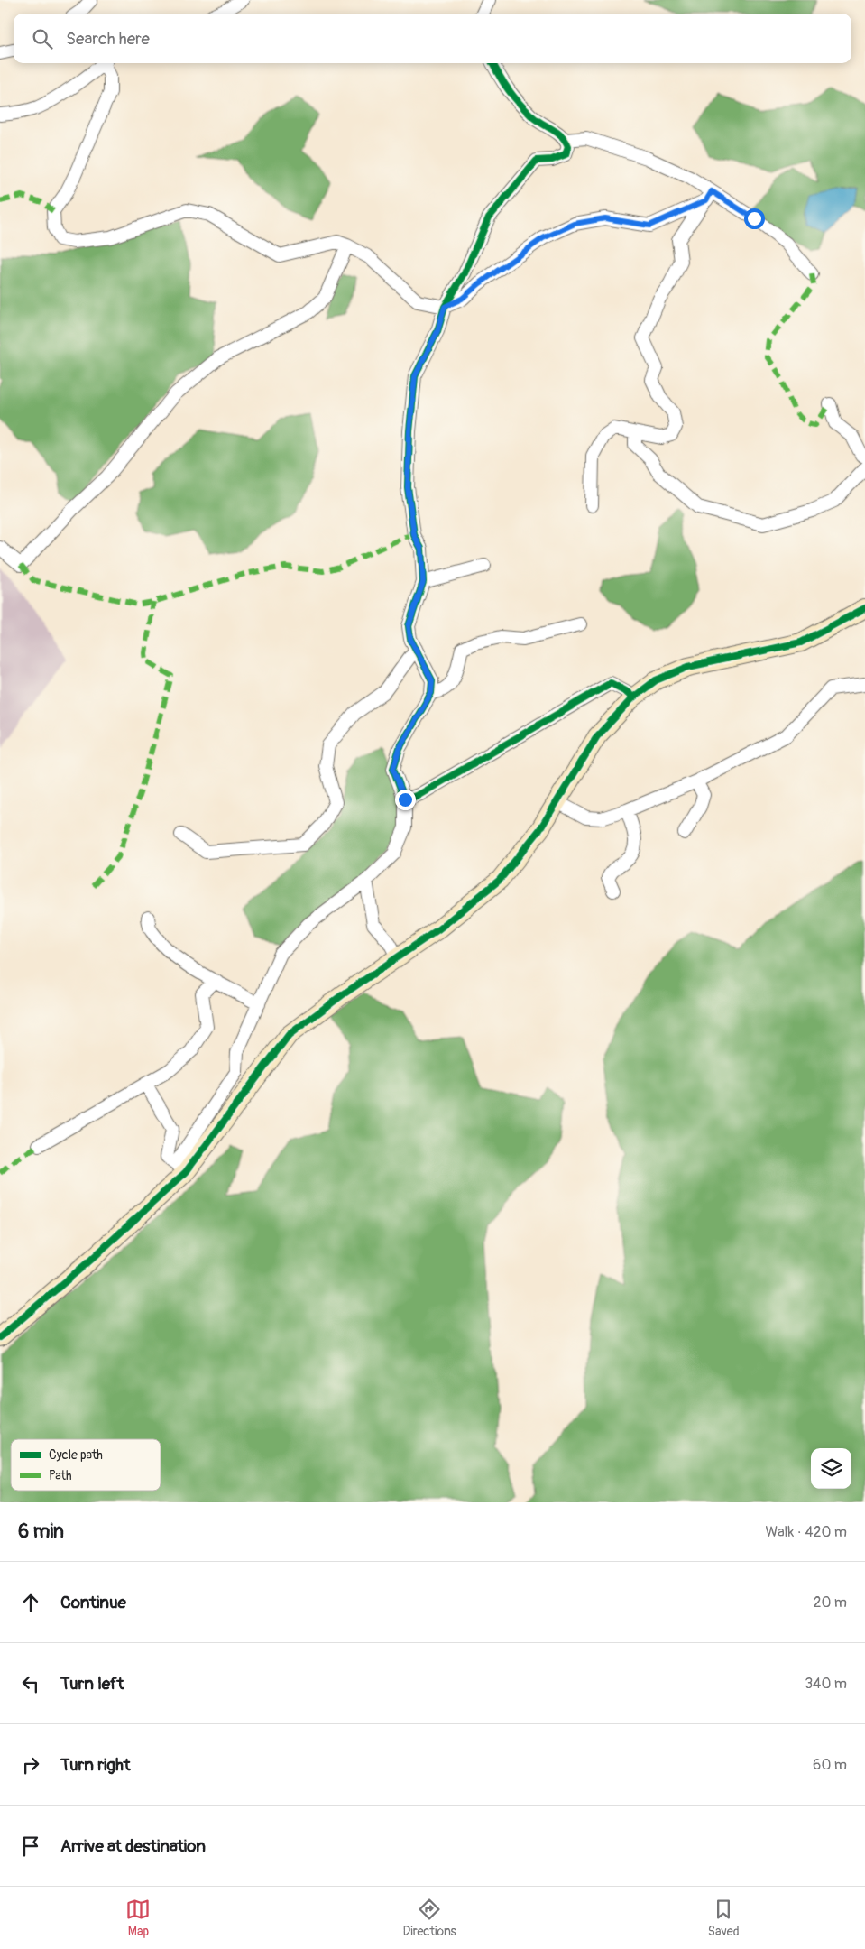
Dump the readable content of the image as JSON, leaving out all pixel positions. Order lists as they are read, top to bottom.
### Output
{
  "legend": ["Cycle path", "Path"],
  "page": {
    "search": "Search here",
    "heading": ["6 min", "Walk · 420 m"],
    "list": [
      ["Continue", "20 m"],
      ["Turn left", "340 m"],
      ["Turn right", "60 m"],
      "Arrive at destination"
    ],
    "nav": ["Map", "Directions", "Saved"]
  }
}
